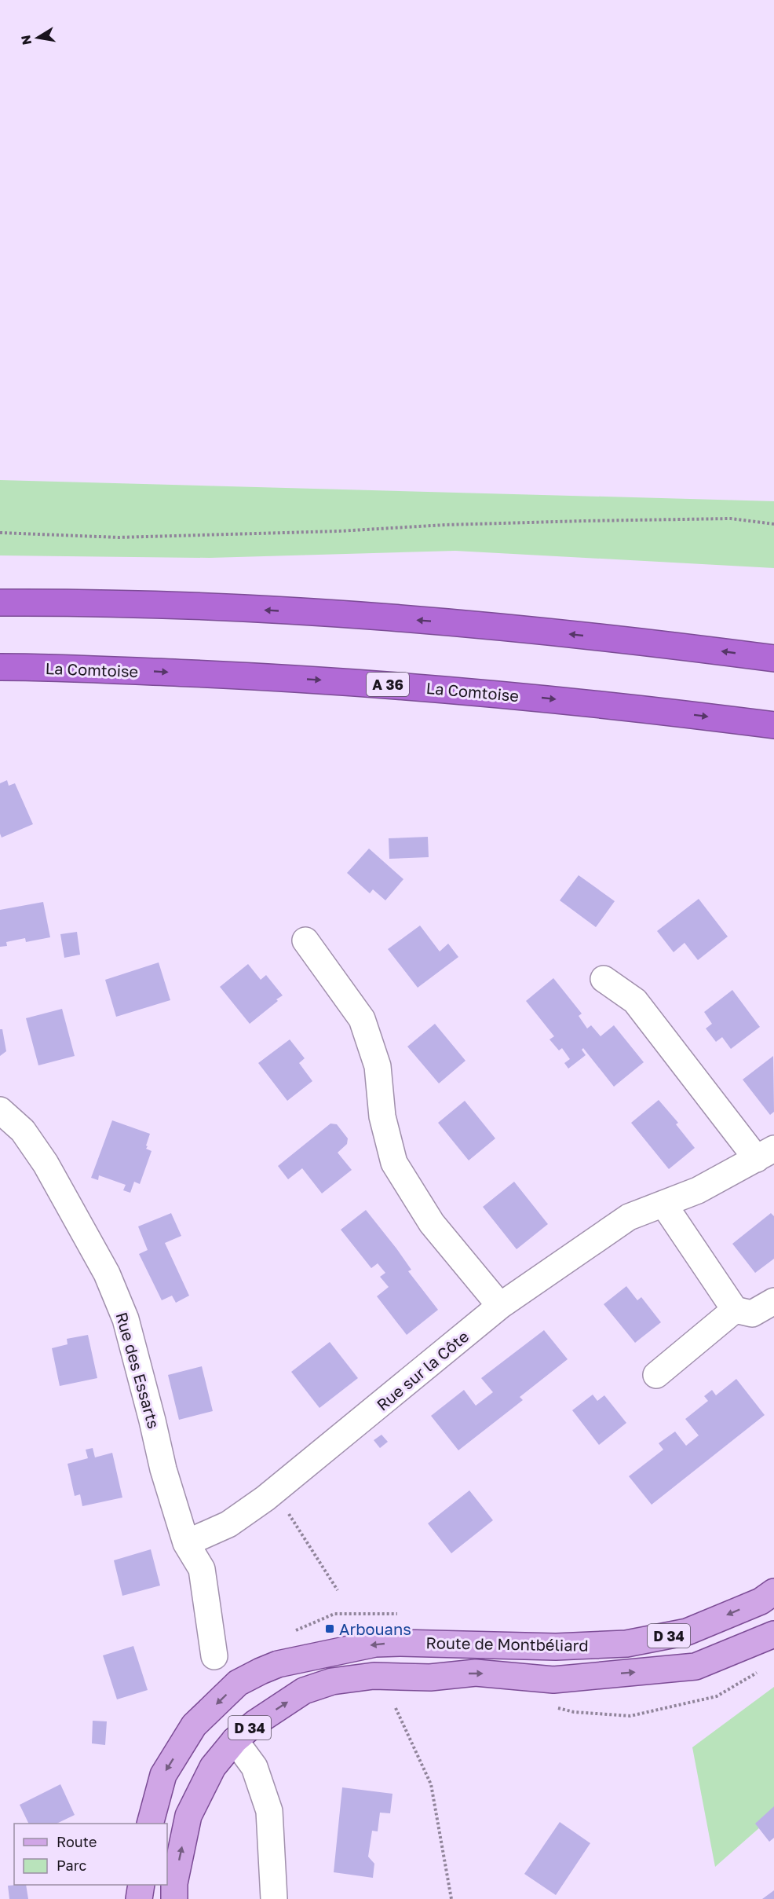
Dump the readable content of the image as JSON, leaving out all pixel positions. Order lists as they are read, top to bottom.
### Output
{
  "streets": {
    "highway": ["La Comtoise", "A 36"],
    "main road": ["D 34", "Route de Montbéliard"],
    "street": ["Rue des Essarts", "Rue sur la Côte"]
  },
  "crossings": [
    ["Rue des Essarts", "Rue sur la Côte"]
  ],
  "places": {
    "transit": ["Arbouans"]
  },
  "legend": ["Route", "Parc"],
  "north": "left"
}
